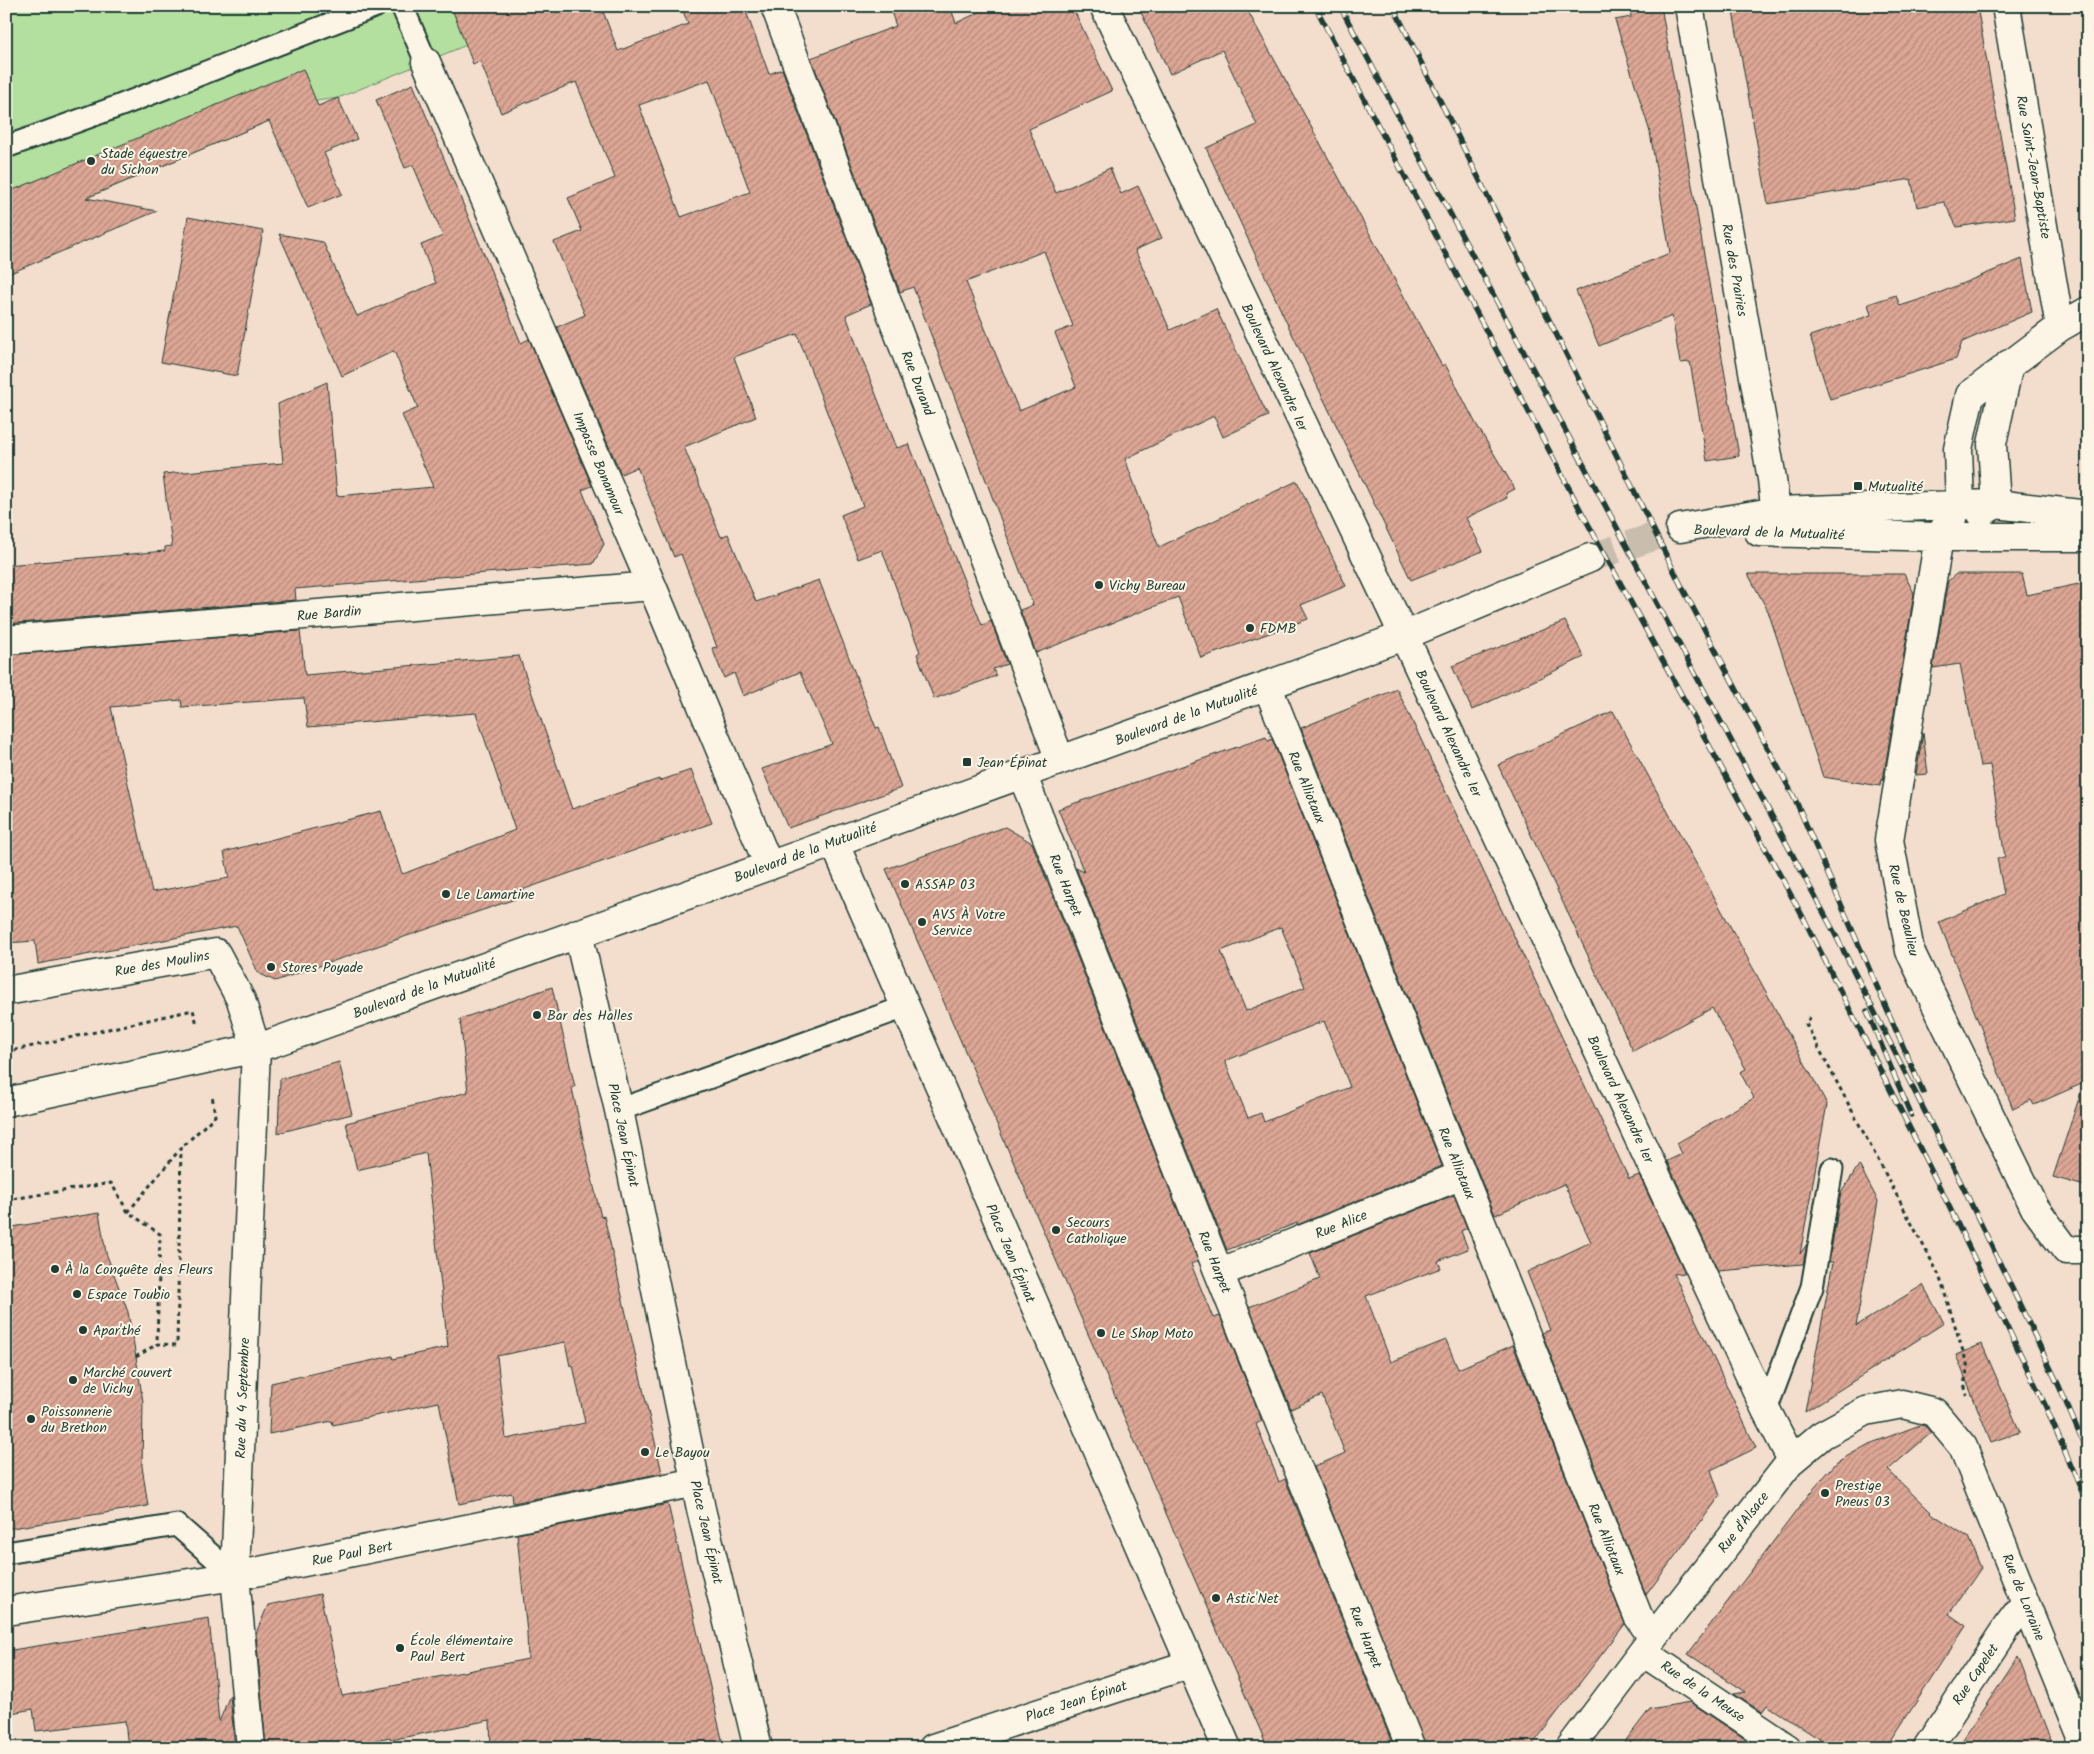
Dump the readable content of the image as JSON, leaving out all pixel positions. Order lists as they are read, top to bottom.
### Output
{
  "streets": {
    "street": [
      "Rue Saint-Jean-Baptiste",
      "Rue des Prairies",
      "Boulevard Alexandre Ier",
      "Rue Durand",
      "Impasse Bonamour",
      "Boulevard de la Mutualité",
      "Rue Bardin",
      "Rue Alliotaux",
      "Rue Harpet",
      "Rue de Beaulieu",
      "Rue des Moulins",
      "Place Jean Épinat",
      "Rue Alice",
      "Rue du 4 Septembre",
      "Rue d'Alsace",
      "Rue Paul Bert",
      "Rue de Lorraine",
      "Rue Capelet",
      "Rue de la Meuse"
    ]
  },
  "crossings": [
    ["Rue des Prairies", "Boulevard de la Mutualité"],
    ["Boulevard Alexandre Ier", "Boulevard de la Mutualité"],
    ["Boulevard Alexandre Ier", "Rue d'Alsace"],
    ["Rue Durand", "Boulevard de la Mutualité"],
    ["Impasse Bonamour", "Boulevard de la Mutualité"],
    ["Impasse Bonamour", "Rue Bardin"],
    ["Boulevard de la Mutualité", "Rue Alliotaux"],
    ["Boulevard de la Mutualité", "Rue Harpet"],
    ["Boulevard de la Mutualité", "Rue de Beaulieu"],
    ["Boulevard de la Mutualité", "Rue des Moulins"],
    ["Boulevard de la Mutualité", "Place Jean Épinat"],
    ["Boulevard de la Mutualité", "Rue du 4 Septembre"],
    ["Rue Alliotaux", "Rue Alice"],
    ["Rue Alliotaux", "Rue d'Alsace"],
    ["Rue Alliotaux", "Rue de la Meuse"],
    ["Rue Harpet", "Rue Alice"],
    ["Rue des Moulins", "Rue du 4 Septembre"],
    ["Place Jean Épinat", "Rue Paul Bert"],
    ["Rue du 4 Septembre", "Rue Paul Bert"],
    ["Rue d'Alsace", "Rue de Lorraine"],
    ["Rue d'Alsace", "Rue de la Meuse"],
    ["Rue de Lorraine", "Rue Capelet"]
  ],
  "places": {
    "other": [
      "Stade équestre du Sichon",
      "Vichy Bureau",
      "FDMB",
      "ASSAP 03",
      "Le Lamartine",
      "AVS À Votre Service",
      "Stores Poyade",
      "Bar des Halles",
      "Secours Catholique",
      "À la Conquête des Fleurs",
      "Espace Toubio",
      "Apar'thé",
      "Le Shop Moto",
      "Marché couvert de Vichy",
      "Poissonnerie du Brethon",
      "Le Bayou",
      "Prestige Pneus 03",
      "Astic'Net",
      "École élémentaire Paul Bert"
    ],
    "transit": ["Mutualité", "Jean Épinat"]
  }
}
